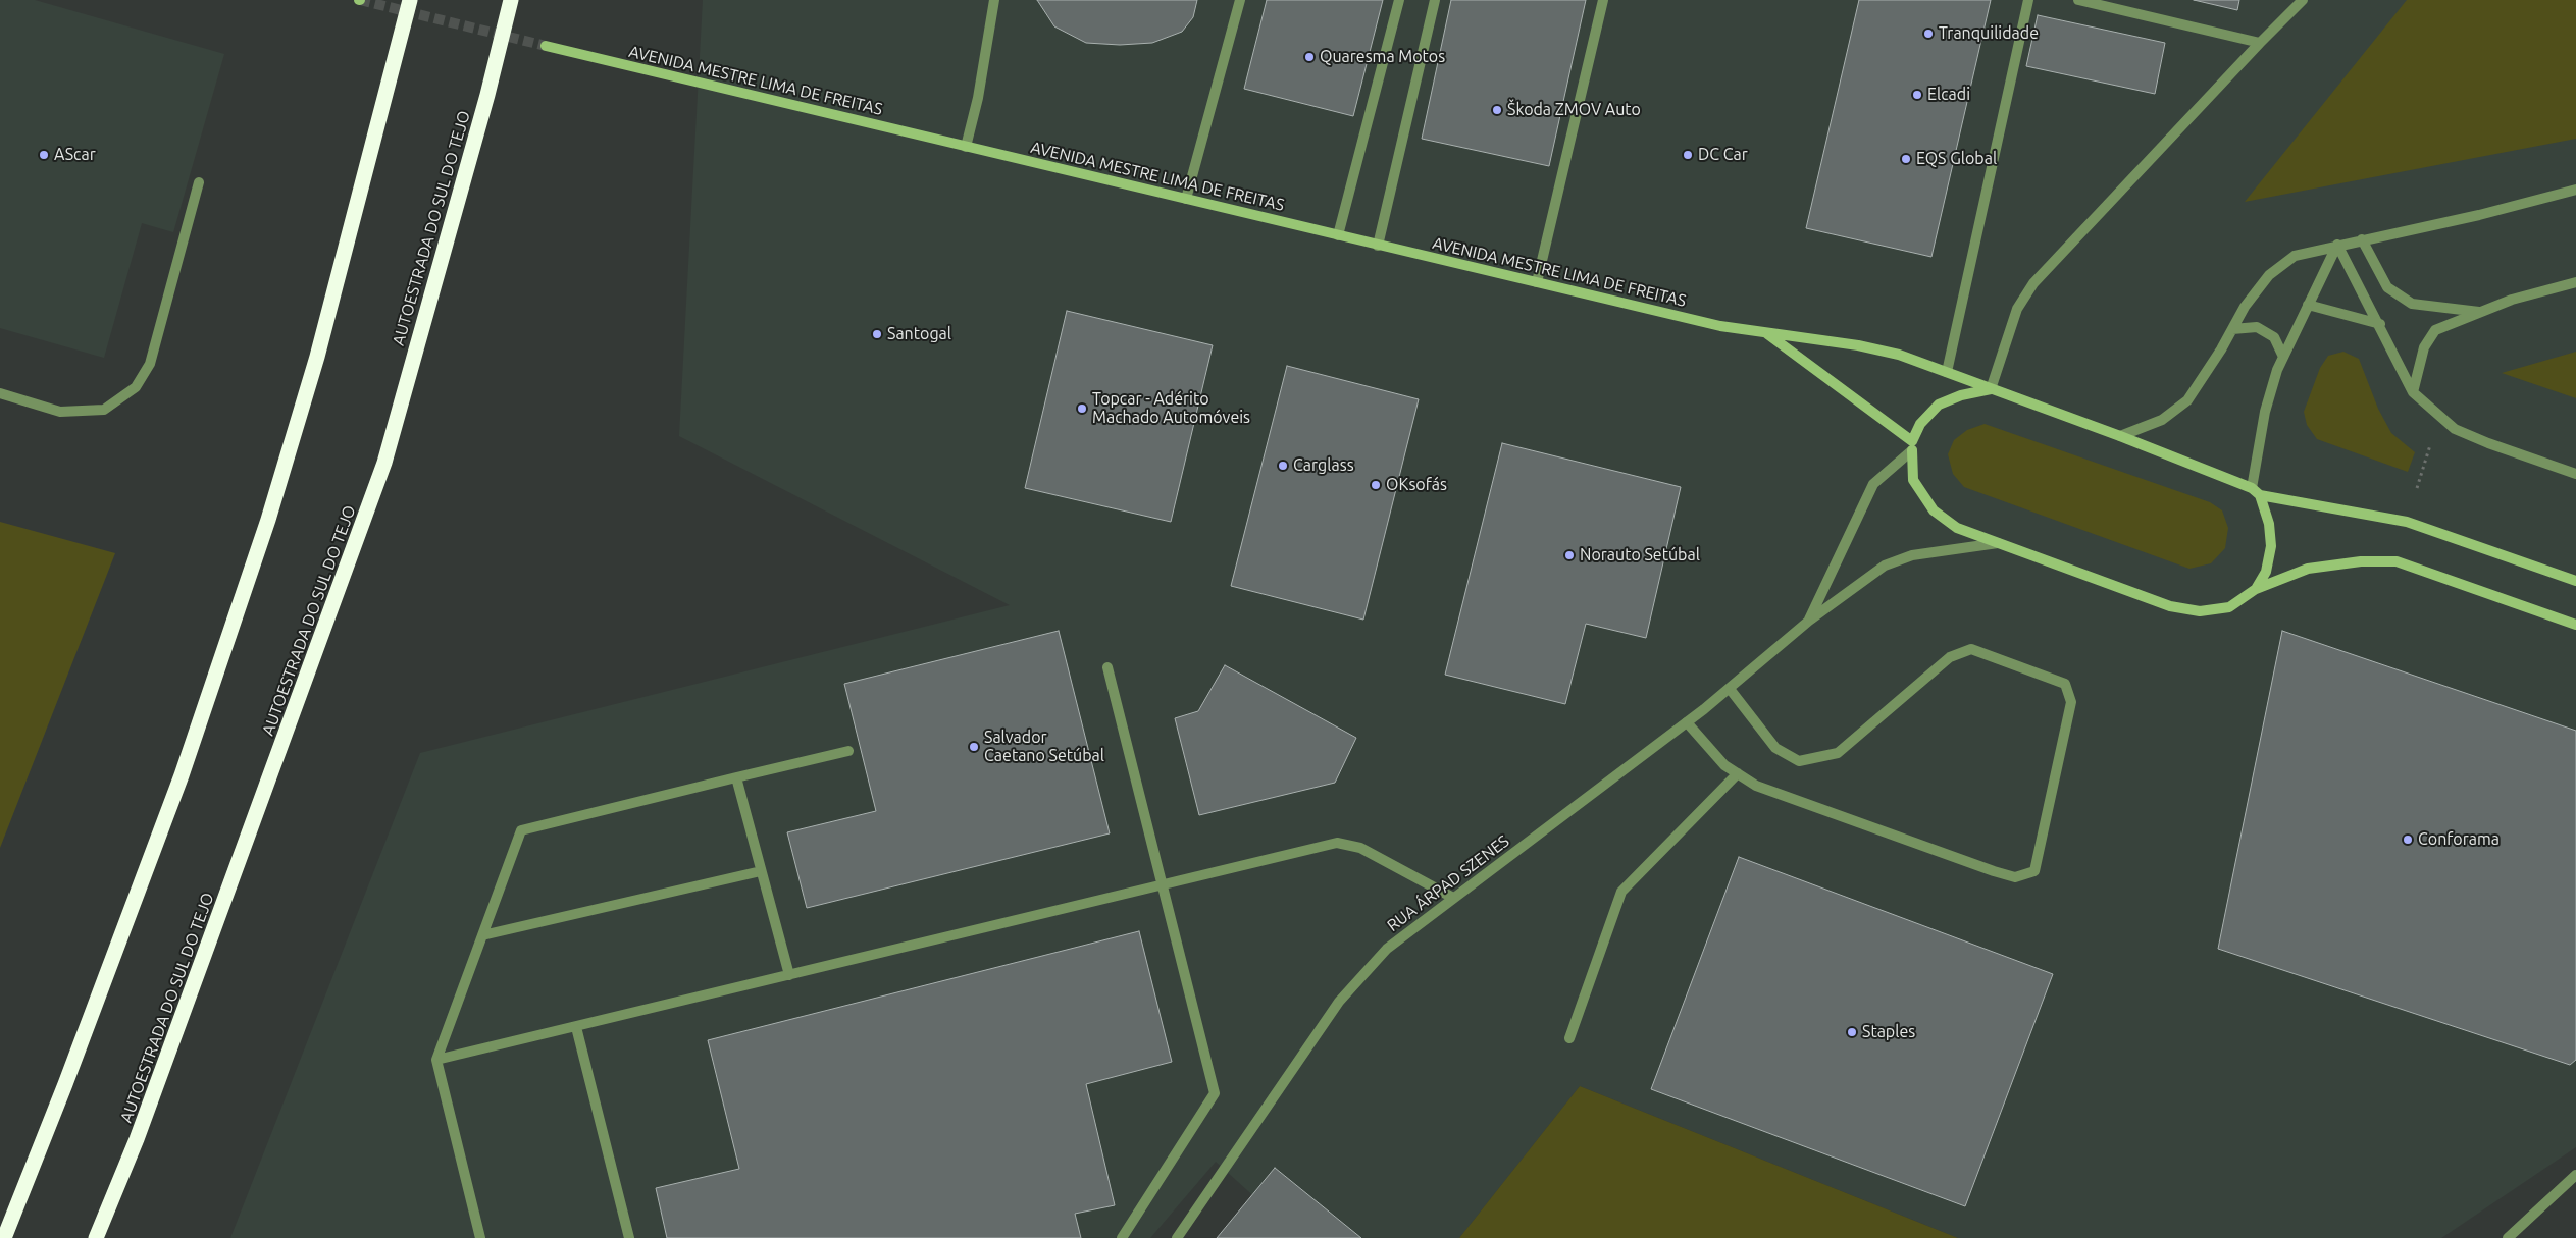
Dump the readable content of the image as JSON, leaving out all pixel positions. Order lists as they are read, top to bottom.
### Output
{
  "streets": {
    "highway": ["AUTOESTRADA DO SUL DO TEJO"],
    "main road": ["AVENIDA MESTRE LIMA DE FREITAS"],
    "street": ["RUA ÁRPAD SZENES"]
  },
  "crossings": [
    ["AVENIDA MESTRE LIMA DE FREITAS", "RUA ÁRPAD SZENES"]
  ],
  "places": [
    "Tranquilidade",
    "Quaresma Motos",
    "Elcadi",
    "Škoda ZMOV Auto",
    "AScar",
    "DC Car",
    "EQS Global",
    "Santogal",
    "Topcar - Adérito Machado Automóveis",
    "Carglass",
    "OKsofás",
    "Norauto Setúbal",
    "Salvador Caetano Setúbal",
    "Conforama",
    "Staples"
  ]
}
